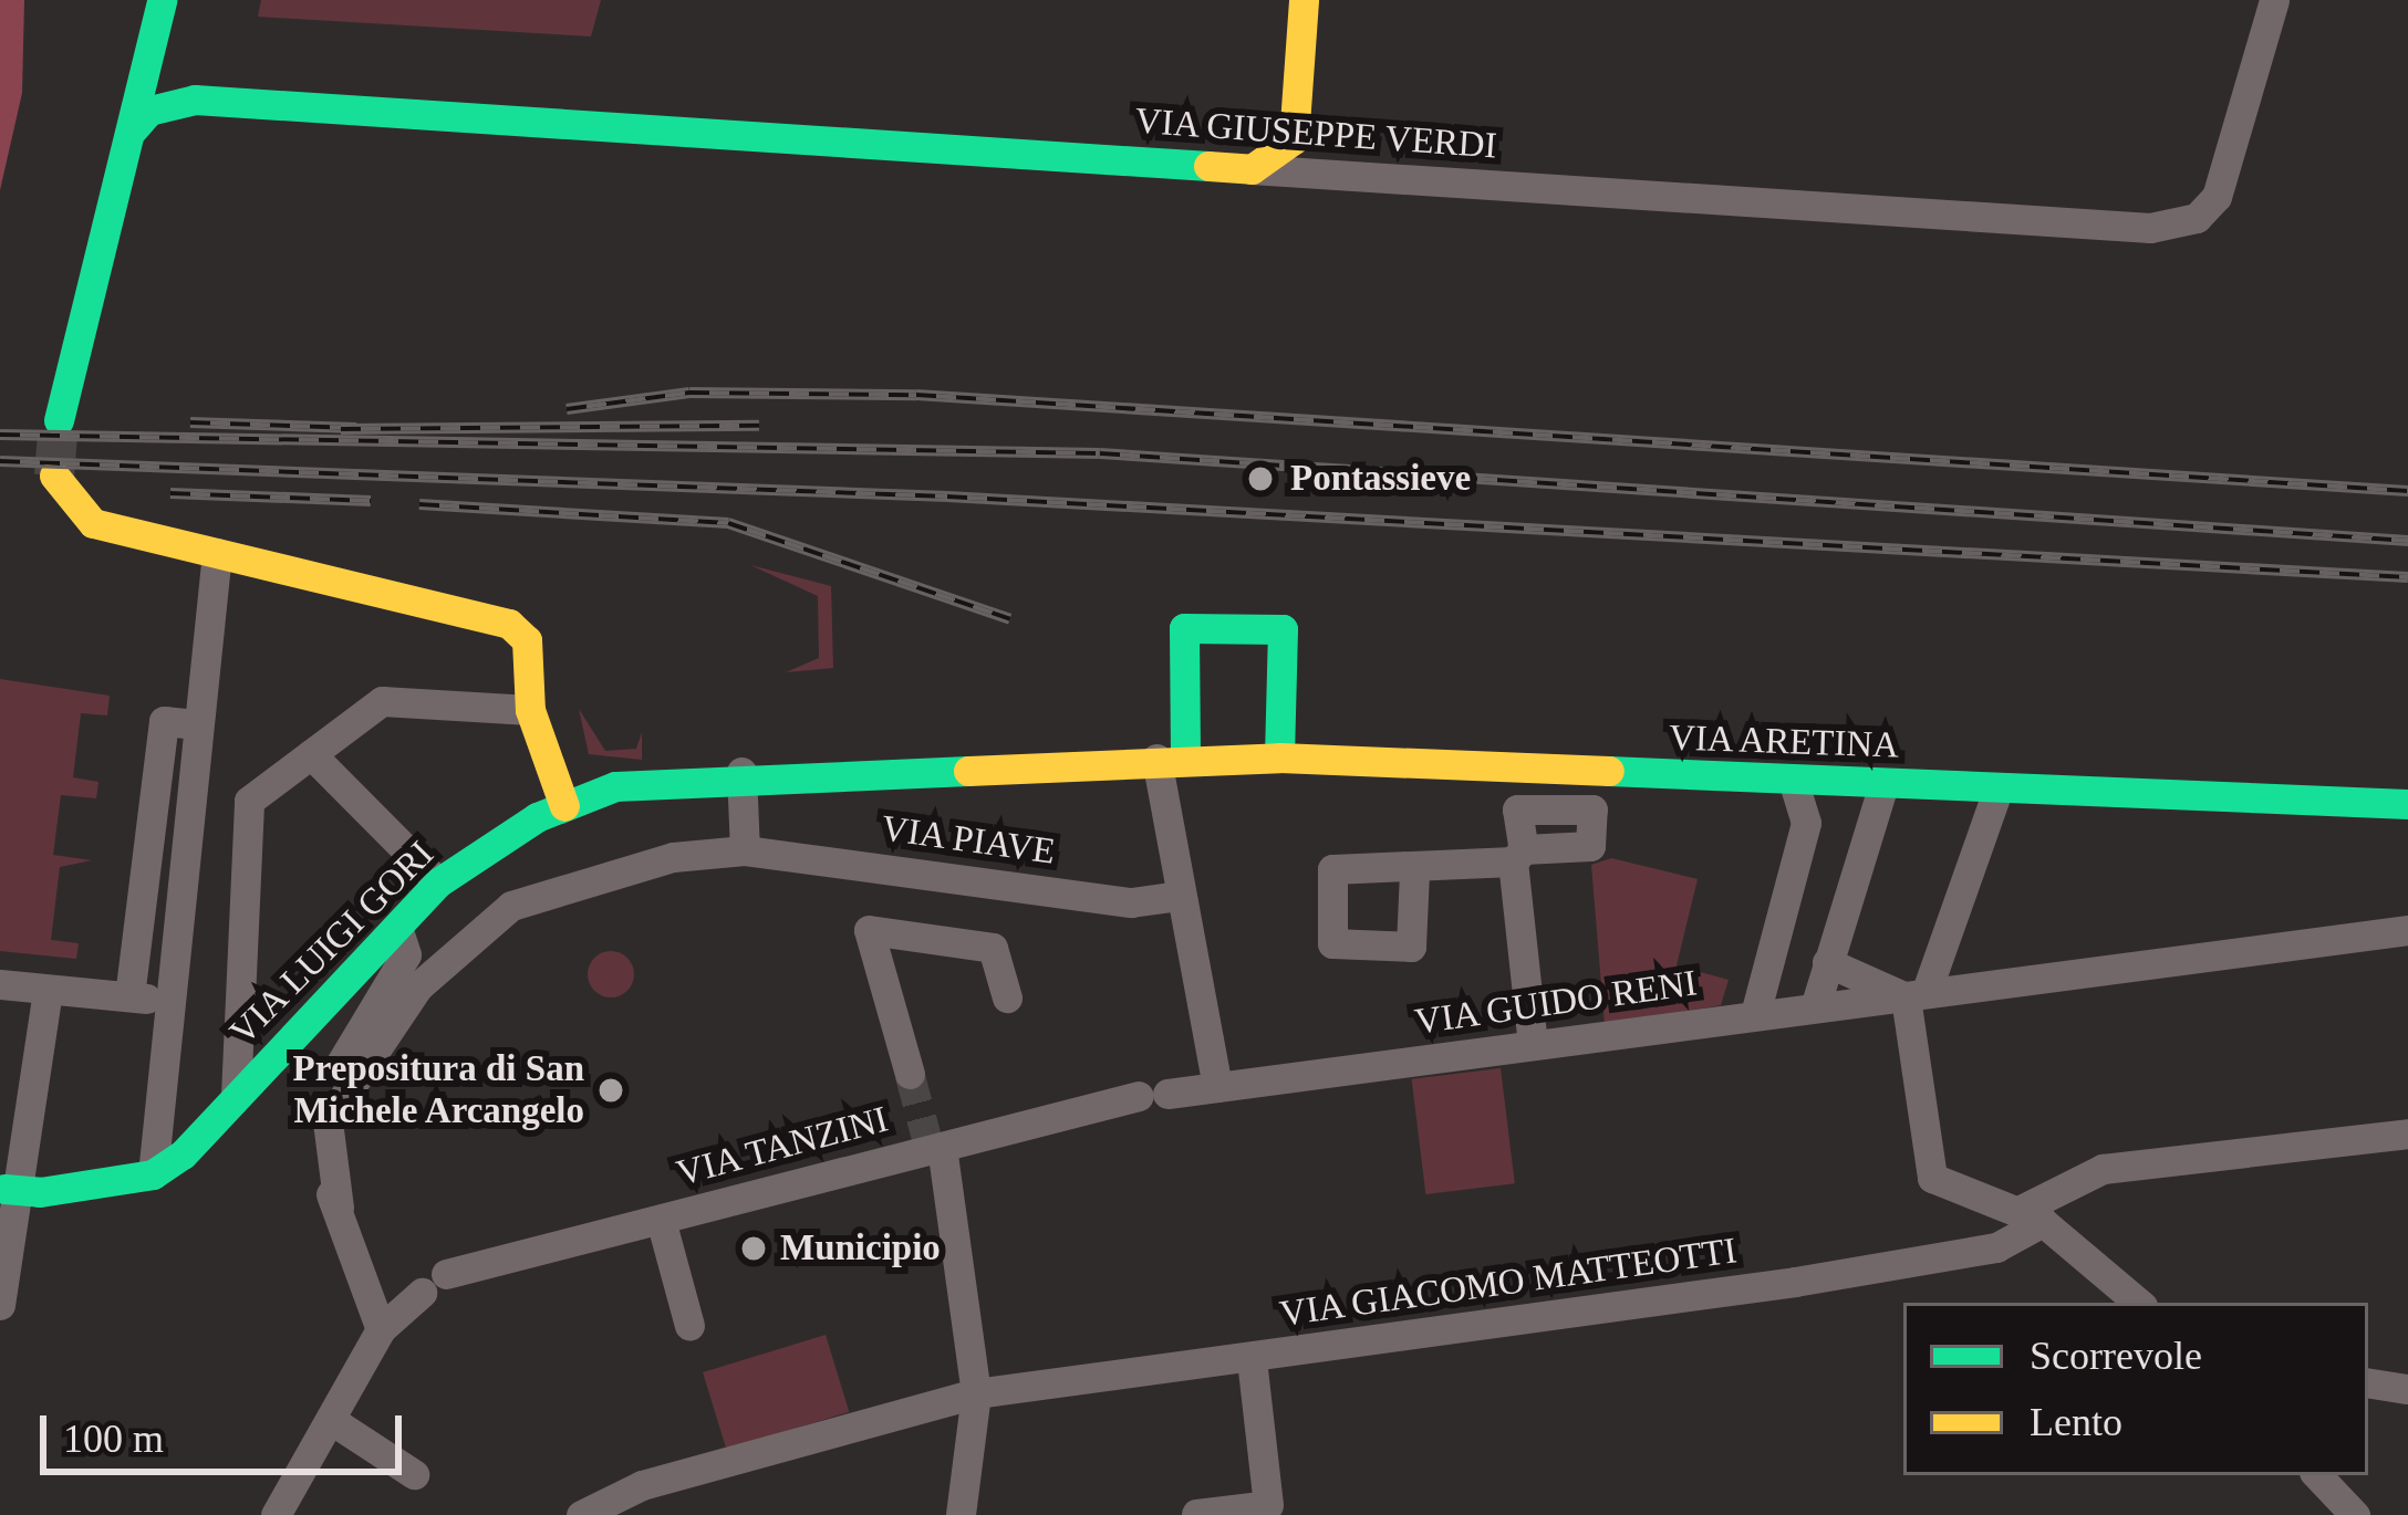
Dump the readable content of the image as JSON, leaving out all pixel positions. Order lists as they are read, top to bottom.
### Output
{
  "streets": {
    "street": [
      "VIA GIUSEPPE VERDI",
      "VIA ARETINA",
      "VIA PIAVE",
      "VIA LUIGI GORI",
      "VIA GUIDO RENI",
      "VIA TANZINI",
      "VIA GIACOMO MATTEOTTI"
    ]
  },
  "crossings": [
    ["VIA ARETINA", "VIA LUIGI GORI"],
    ["VIA GUIDO RENI", "VIA TANZINI"]
  ],
  "places": ["Pontassieve", "Prepositura di San Michele Arcangelo", "Municipio"],
  "legend": ["Scorrevole", "Lento"],
  "scale_bar": "100 m"
}
